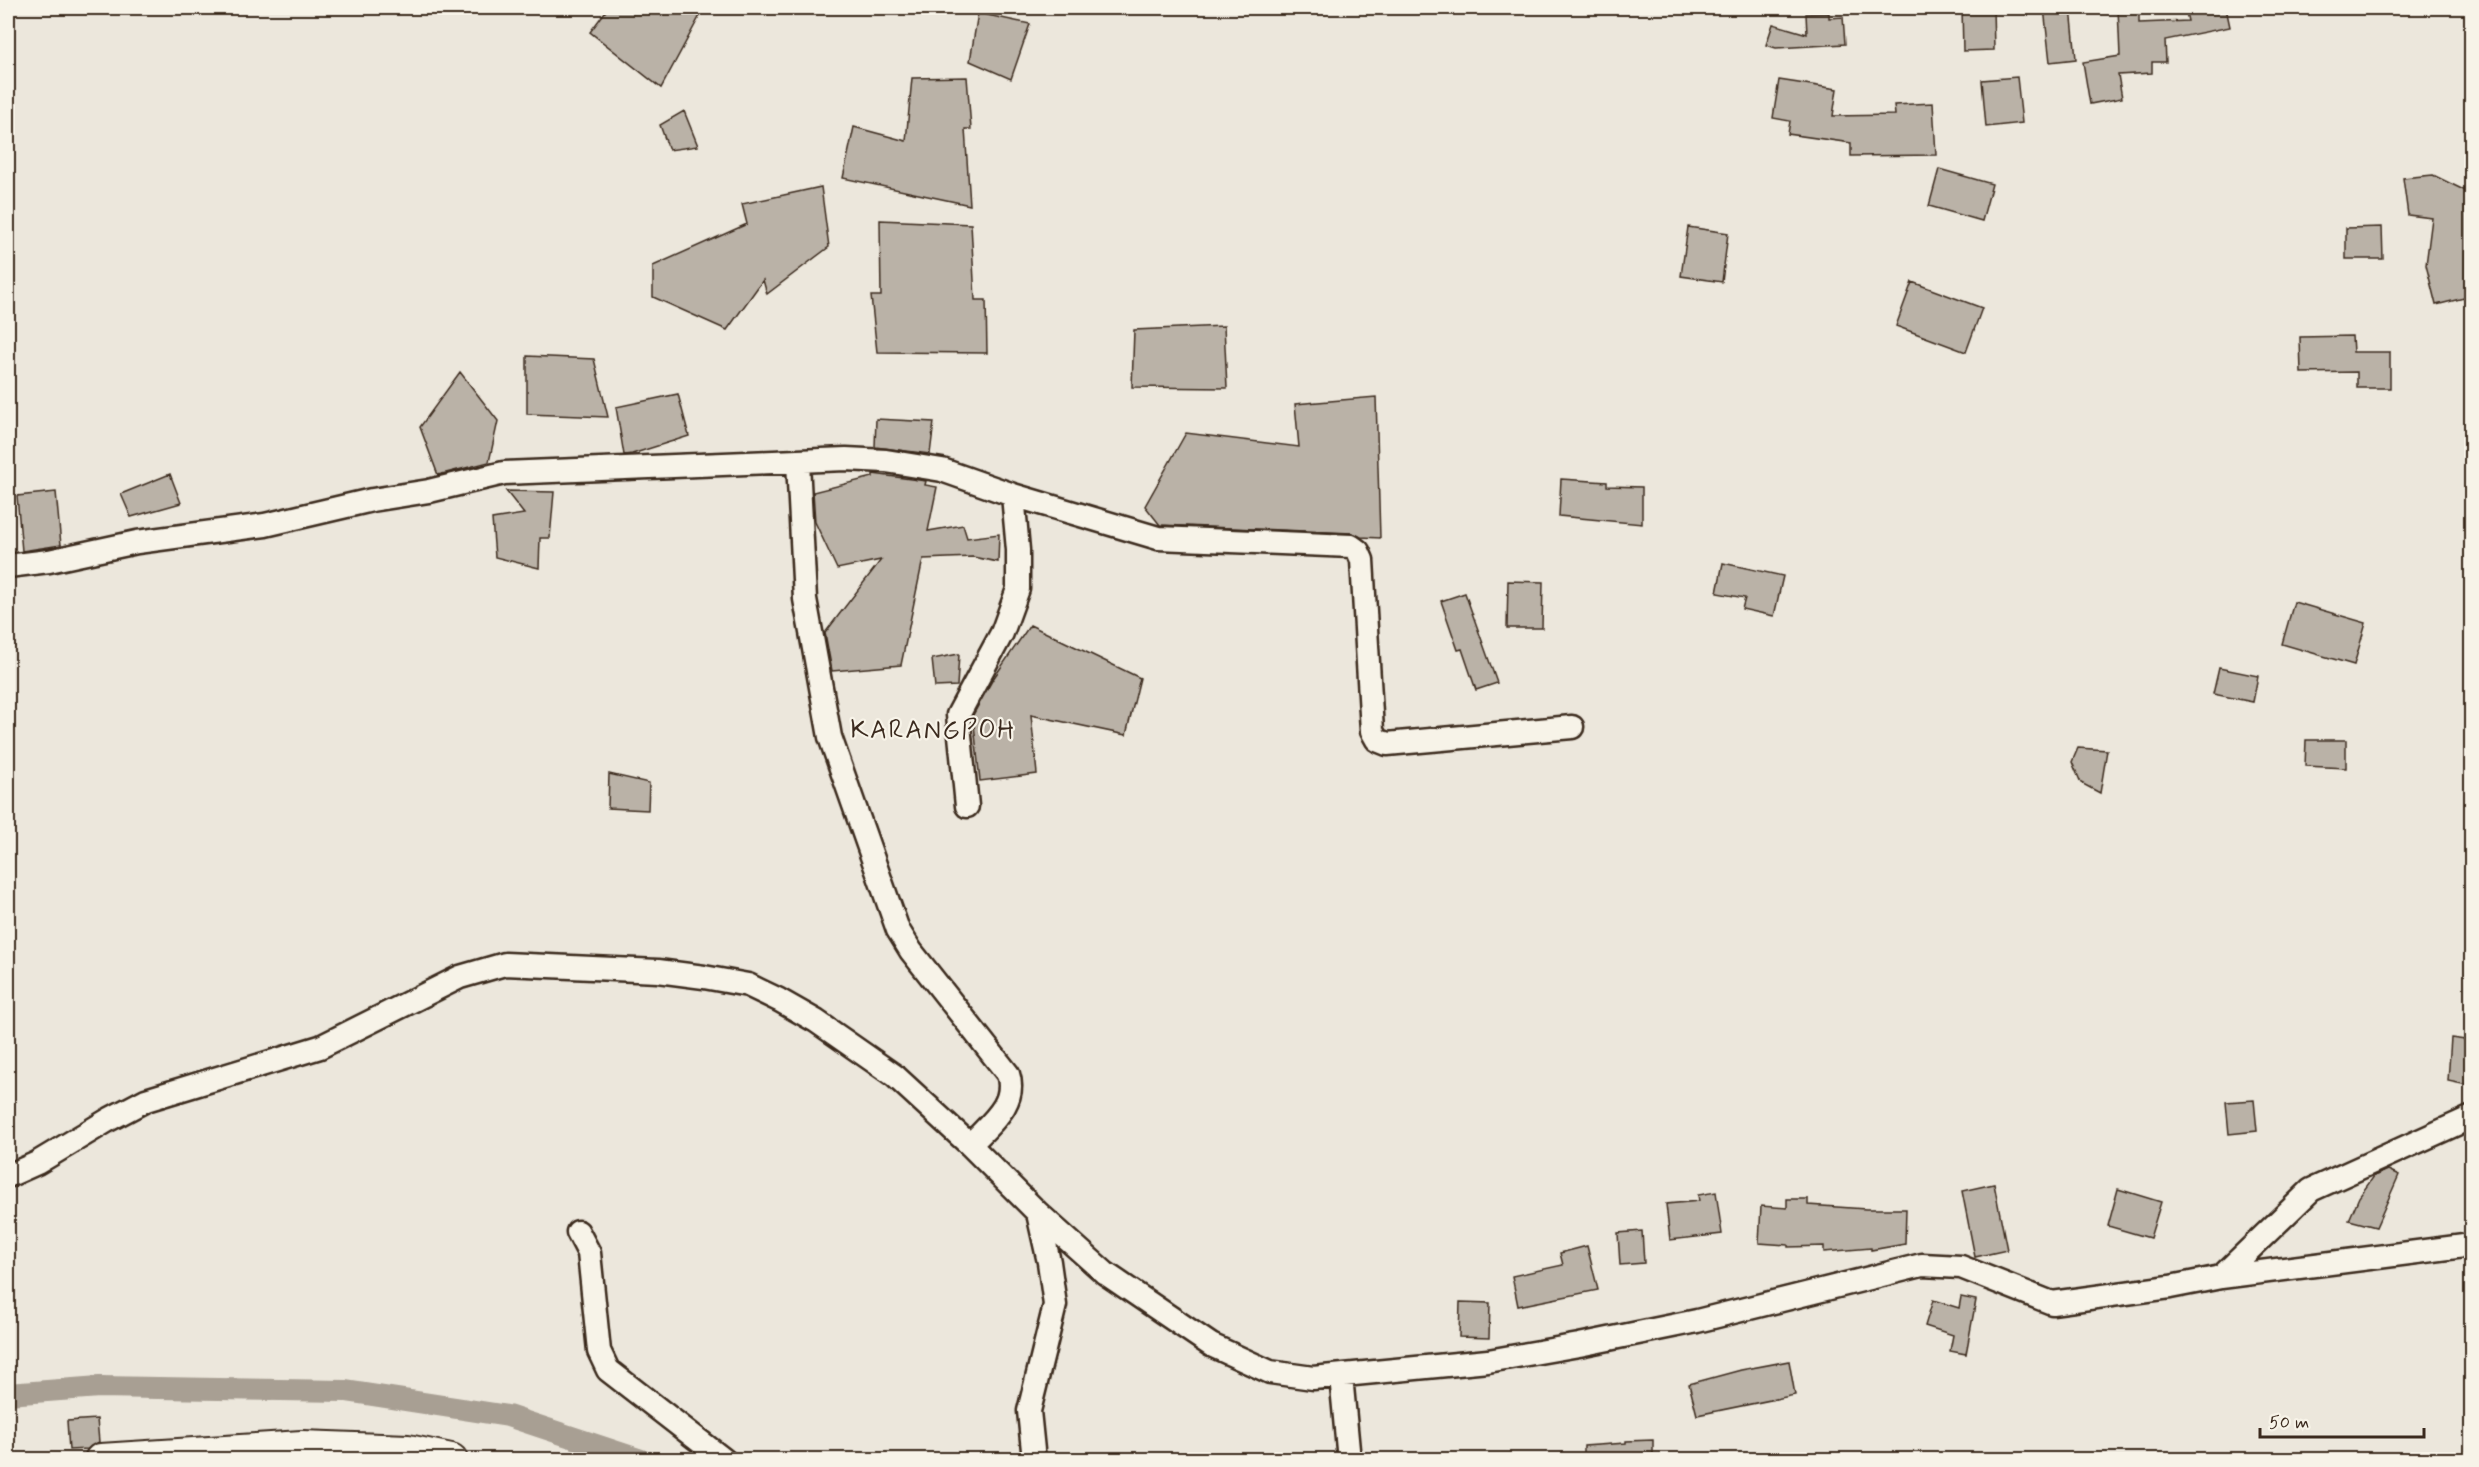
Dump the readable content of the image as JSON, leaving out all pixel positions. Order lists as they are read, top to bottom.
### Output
{
  "districts": ["KARANGPOH"],
  "scale_bar": "50 m"
}
